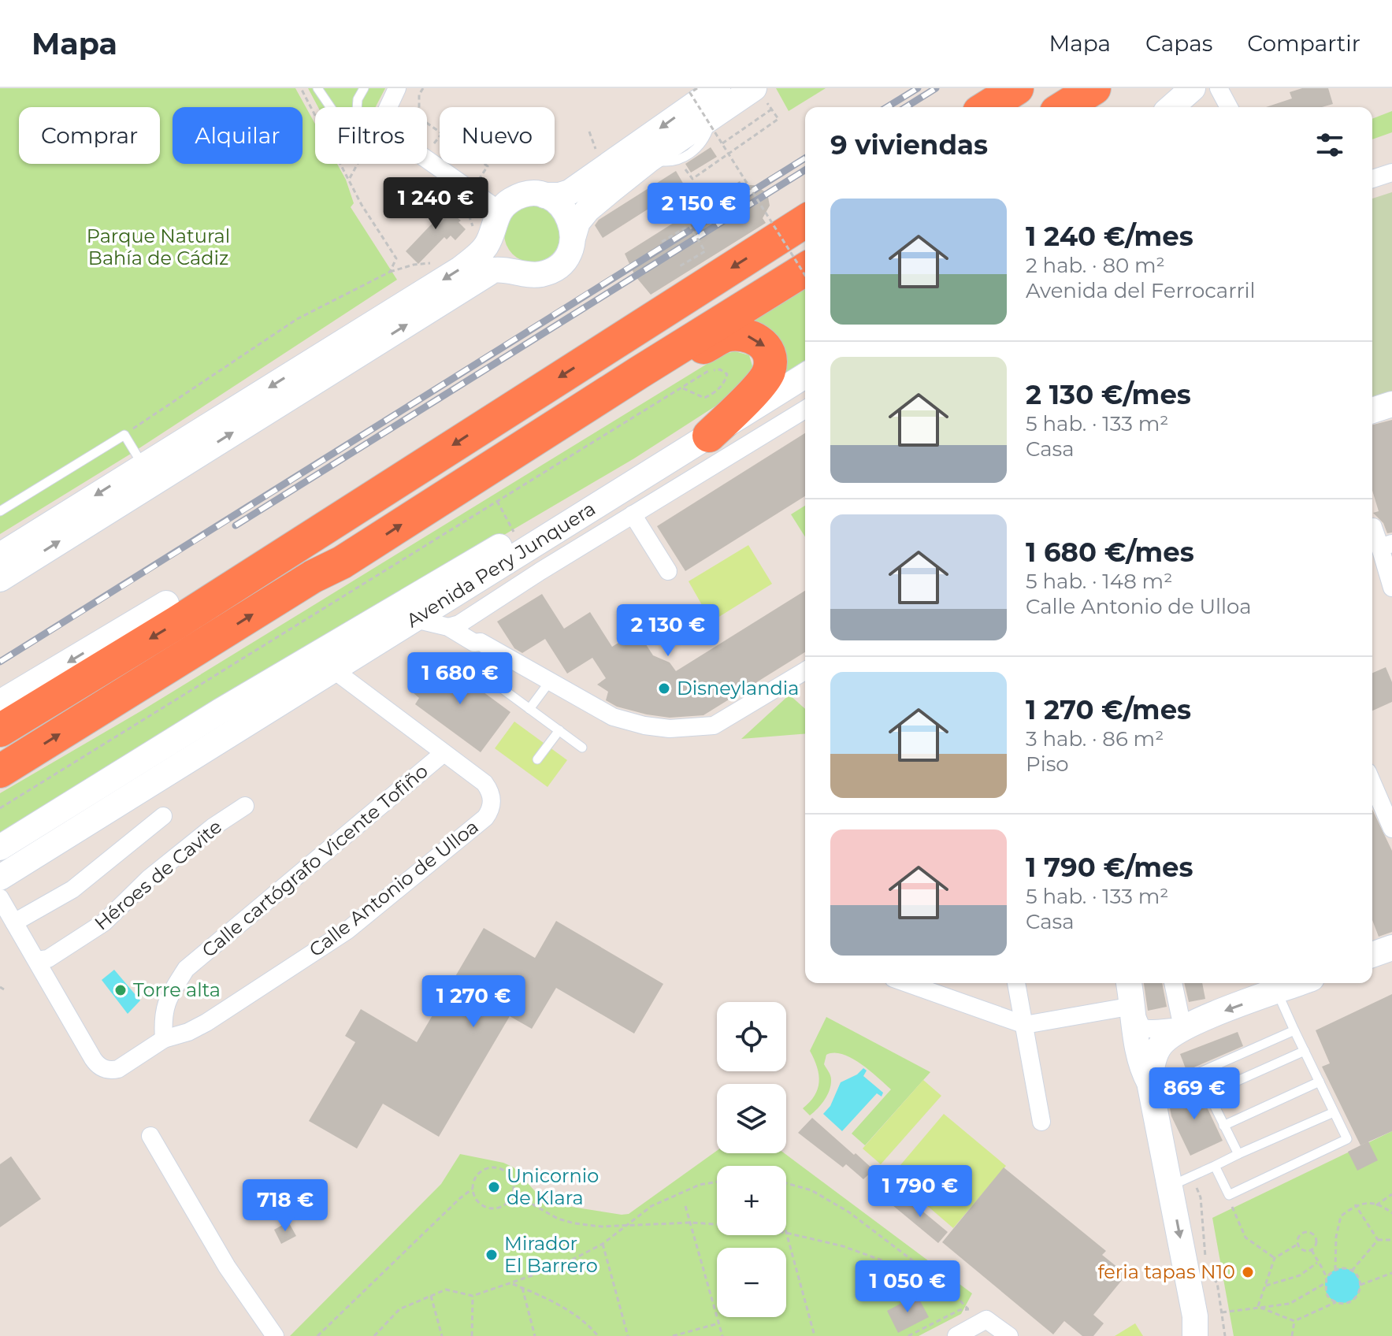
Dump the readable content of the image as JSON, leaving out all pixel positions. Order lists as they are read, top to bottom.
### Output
{
  "streets": {
    "street": [
      "Avenida Pery Junquera",
      "Calle cartógrafo Vicente Tofiño",
      "Héroes de Cavite",
      "Calle Antonio de Ulloa"
    ]
  },
  "crossings": [
    ["Avenida Pery Junquera", "Calle Antonio de Ulloa"],
    ["Calle cartógrafo Vicente Tofiño", "Calle Antonio de Ulloa"],
    ["Héroes de Cavite", "Calle Antonio de Ulloa"]
  ],
  "parks": ["Parque Natural Bahía de Cádiz"],
  "places": [
    "Disneylandia",
    "Torre alta",
    "Unicornio de Klara",
    "Mirador El Barrero",
    "feria tapas N10"
  ],
  "page": {
    "header": "Mapa",
    "nav": ["Mapa", "Capas", "Compartir"],
    "chip": [
      "Comprar",
      "Alquilar",
      "Filtros",
      "Nuevo"
    ],
    "heading": "9 viviendas",
    "price": [
      "1 240 €",
      "2 150 €",
      "2 130 €",
      "1 680 €",
      "1 270 €",
      "869 €",
      "1 790 €",
      "718 €",
      "1 050 €"
    ],
    "list": [
      {
        "name": "1 240 €/mes",
        "note": "2 hab. · 80 m² · Avenida del Ferrocarril"
      },
      {
        "name": "2 130 €/mes",
        "note": "5 hab. · 133 m² · Casa"
      },
      {
        "name": "1 680 €/mes",
        "note": "5 hab. · 148 m² · Calle Antonio de Ulloa"
      },
      {
        "name": "1 270 €/mes",
        "note": "3 hab. · 86 m² · Piso"
      },
      {
        "name": "1 790 €/mes",
        "note": "5 hab. · 133 m² · Casa"
      }
    ],
    "map_buttons": ["+", "−"]
  }
}
